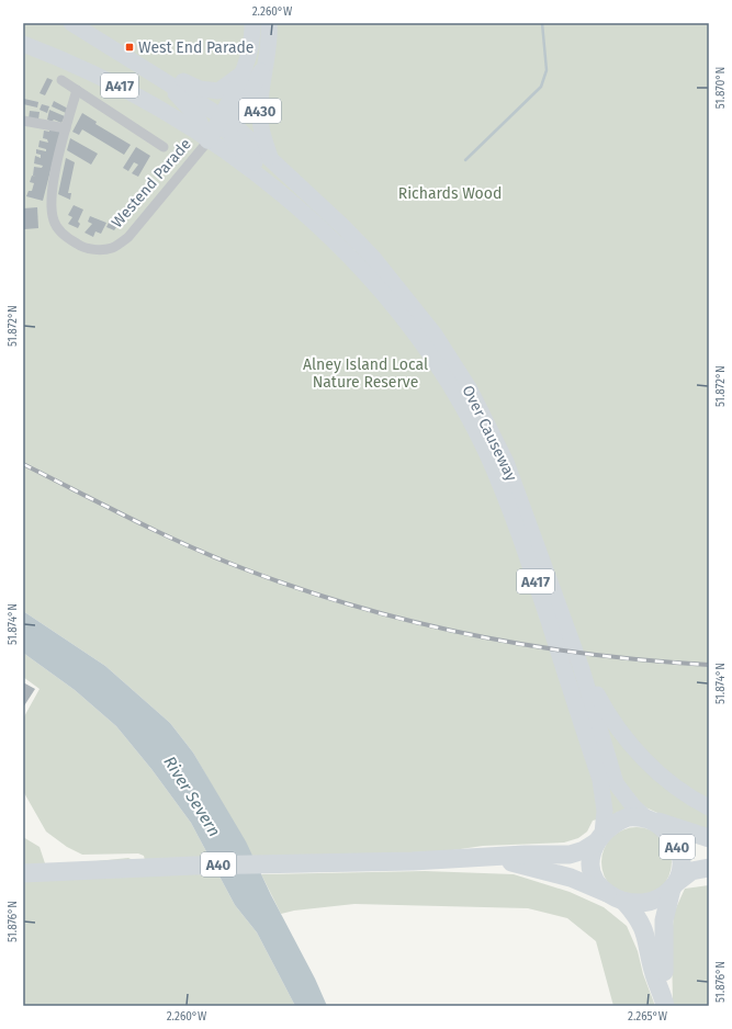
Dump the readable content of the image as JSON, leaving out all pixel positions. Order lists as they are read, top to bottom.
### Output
{
  "streets": {
    "highway": ["A40"],
    "main road": ["A417", "A430", "Over Causeway"],
    "street": ["Westend Parade"]
  },
  "crossings": [
    ["A417", "A430"],
    ["A417", "Westend Parade"],
    ["A417", "Over Causeway"],
    ["A430", "Over Causeway"],
    ["Westend Parade", "Over Causeway"],
    ["Over Causeway", "A40"]
  ],
  "water": ["River Severn"],
  "parks": ["Richards Wood", "Alney Island Local Nature Reserve"],
  "places": {
    "transit": ["West End Parade"]
  },
  "coordinates": [
    "2.260°W",
    "51.870°N",
    "51.872°N",
    "51.874°N",
    "51.876°N",
    "2.265°W"
  ]
}
